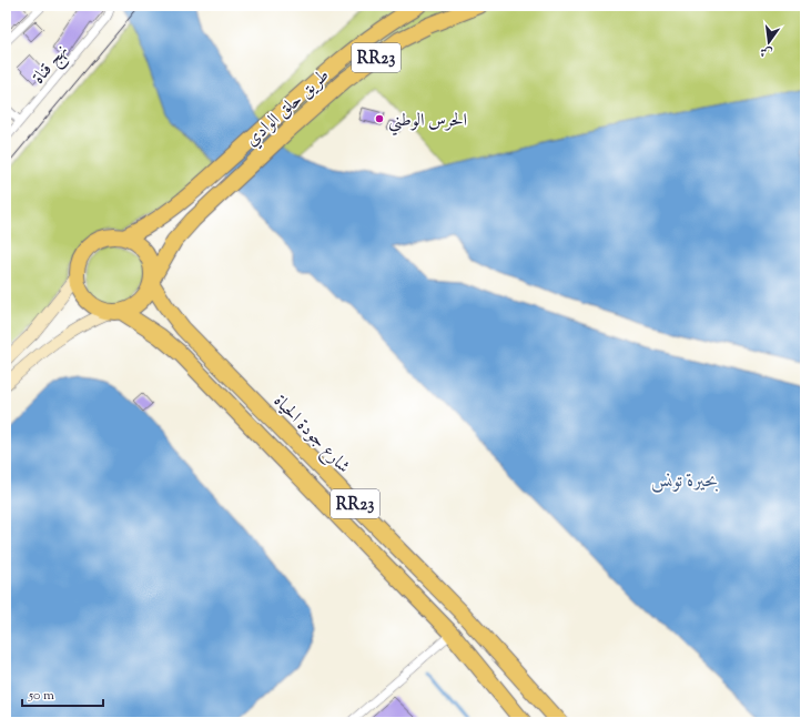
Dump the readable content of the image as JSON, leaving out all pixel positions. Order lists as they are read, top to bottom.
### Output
{
  "streets": {
    "highway": ["RR23", "طريق حلق الوادي", "شارع جودة الحياة"],
    "street": ["نهج قناة"]
  },
  "crossings": [
    ["RR23", "طريق حلق الوادي"],
    ["RR23", "شارع جودة الحياة"],
    ["طريق حلق الوادي", "شارع جودة الحياة"]
  ],
  "water": ["بحيرة تونس"],
  "places": ["الحرس الوطني"],
  "scale_bar": "50 m",
  "north": "bottom"
}
